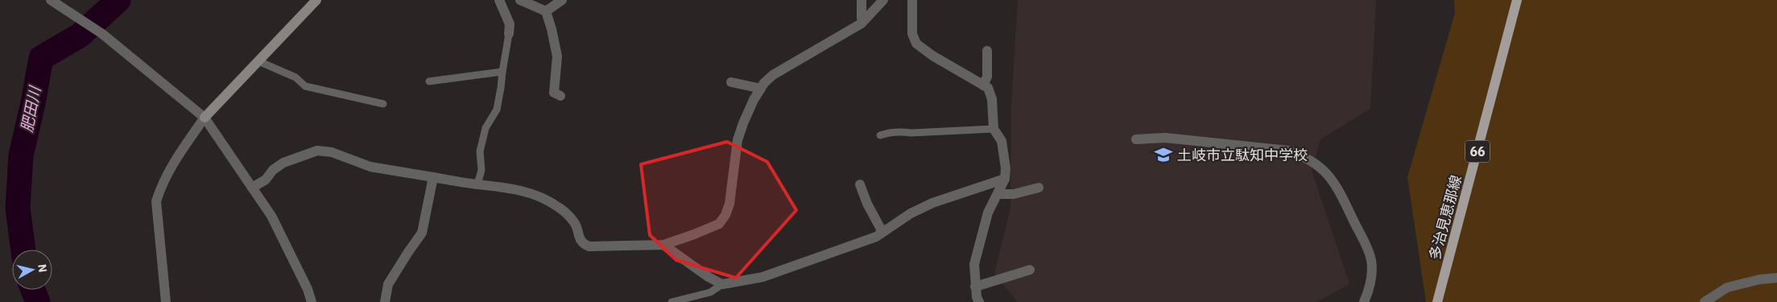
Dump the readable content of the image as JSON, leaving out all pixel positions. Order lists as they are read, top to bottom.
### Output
{
  "streets": {
    "main road": ["66", "多治見恵那線"]
  },
  "water": ["肥田川"],
  "places": {
    "school or university": ["土岐市立駄知中学校"]
  },
  "north": "right"
}
